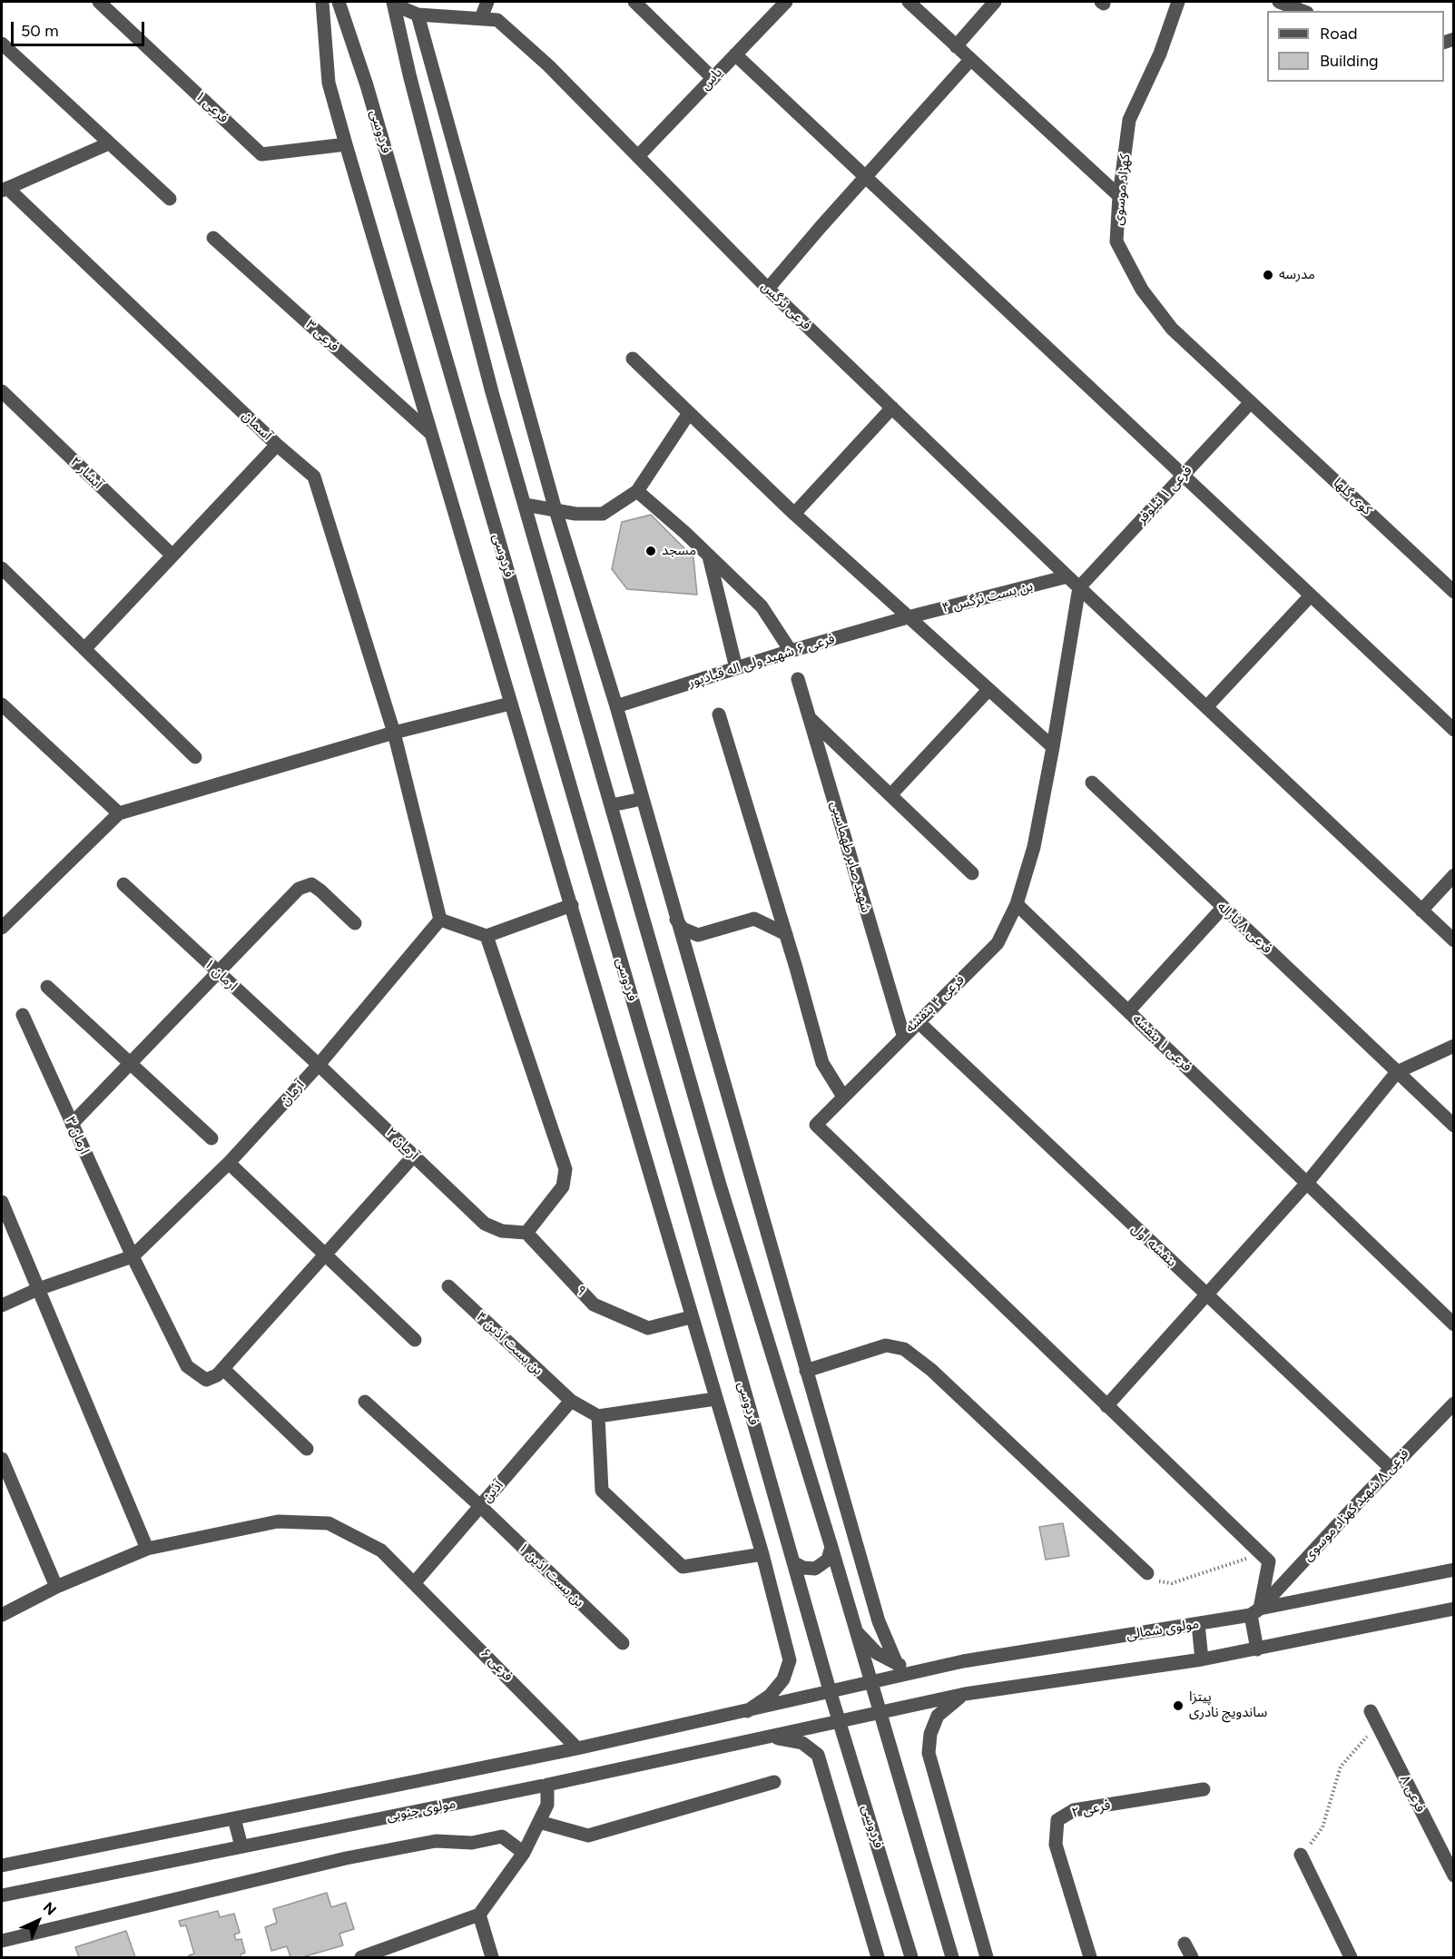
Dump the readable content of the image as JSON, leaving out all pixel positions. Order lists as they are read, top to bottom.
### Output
{
  "streets": {
    "street": [
      "یاس",
      "فرعی ۱",
      "فردوسی",
      "کهزاد موسوی",
      "فرعی نرگس",
      "فرعی ۳",
      "آسمان",
      "آبشار ۲",
      "فرعی ۱ نیلوفر",
      "کوی گلها",
      "بن بست نرگس ۴",
      "فرعی ۶ شهید ولی اله قبادپور",
      "شهید صابر طهماسبی",
      "فرعی ۸ ثاراله",
      "ارمان ۱",
      "فرعی ۴ بنفشه",
      "فرعی ۱ بنفشه",
      "آرمان",
      "ارمان ۳",
      "آرمان ۲",
      "بنفشه اول",
      "۹",
      "بن بست آذین ۴",
      "آذین",
      "فرعی ۸ شهید کهزاد موسوی",
      "بن بست اذین ۱",
      "مولوی شمالی",
      "فرعی ۶",
      "فرعی ۸",
      "فرعی ۲",
      "مولوی جنوبی"
    ]
  },
  "crossings": [
    ["یاس", "فرعی نرگس"],
    ["فردوسی", "مولوی شمالی"],
    ["فردوسی", "مولوی جنوبی"],
    ["کهزاد موسوی", "فرعی ۱ نیلوفر"],
    ["کهزاد موسوی", "کوی گلها"],
    ["فرعی نرگس", "فرعی ۱ نیلوفر"],
    ["فرعی نرگس", "بن بست نرگس ۴"],
    ["فرعی نرگس", "فرعی ۴ بنفشه"],
    ["آسمان", "آرمان"],
    ["فرعی ۱ نیلوفر", "کوی گلها"],
    ["فرعی ۱ نیلوفر", "فرعی ۴ بنفشه"],
    ["بن بست نرگس ۴", "فرعی ۶ شهید ولی اله قبادپور"],
    ["شهید صابر طهماسبی", "فرعی ۴ بنفشه"],
    ["ارمان ۱", "آرمان"],
    ["ارمان ۱", "آرمان ۲"],
    ["فرعی ۴ بنفشه", "فرعی ۱ بنفشه"],
    ["فرعی ۴ بنفشه", "بنفشه اول"],
    ["آرمان", "ارمان ۳"],
    ["آرمان", "آرمان ۲"],
    ["آرمان ۲", "۹"],
    ["بنفشه اول", "فرعی ۸ شهید کهزاد موسوی"],
    ["بن بست آذین ۴", "آذین"],
    ["آذین", "بن بست اذین ۱"],
    ["آذین", "فرعی ۶"],
    ["فرعی ۸ شهید کهزاد موسوی", "مولوی شمالی"]
  ],
  "places": ["مدرسه", "مسجد", "پیتزا ساندویچ نادری"],
  "legend": ["Road", "Building"],
  "scale_bar": "50 m",
  "north": "top right"
}
